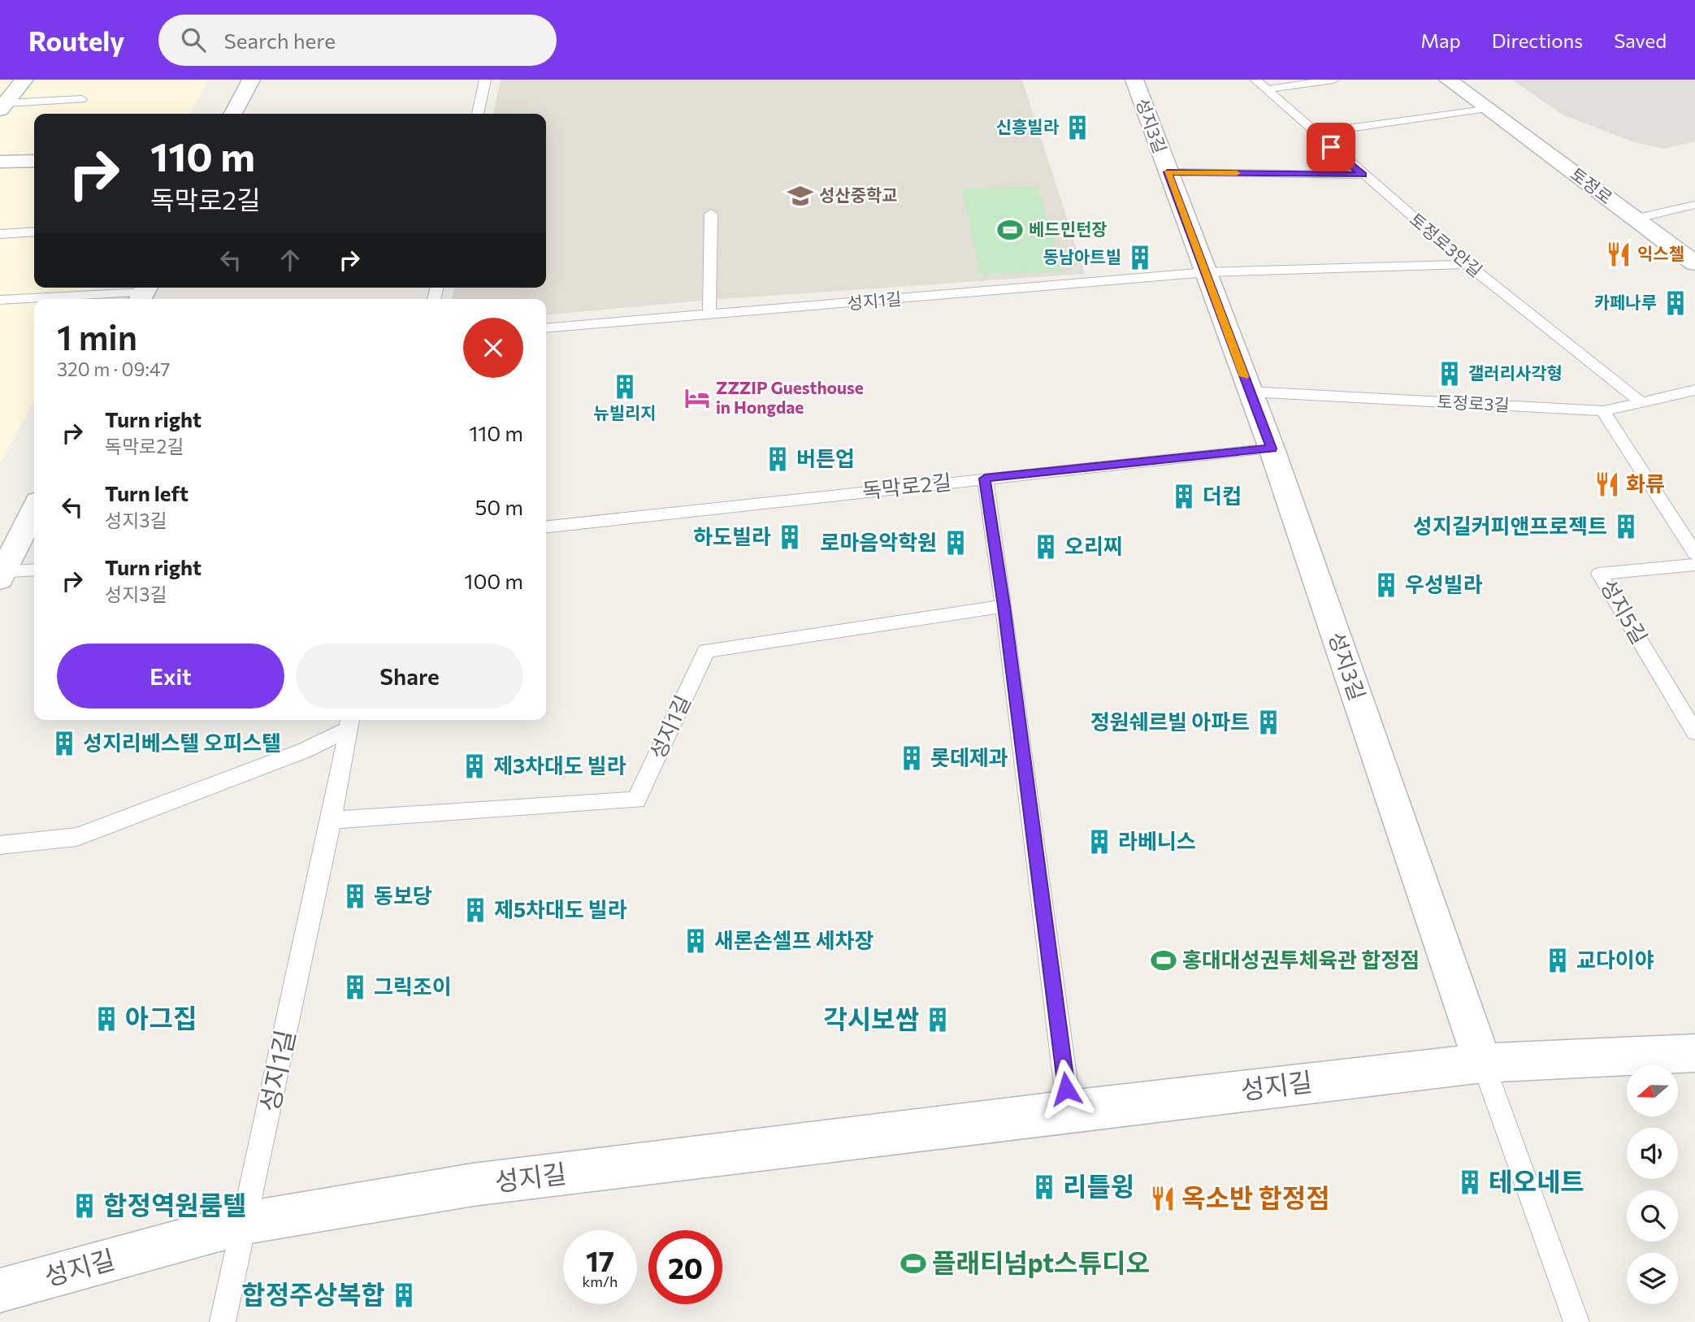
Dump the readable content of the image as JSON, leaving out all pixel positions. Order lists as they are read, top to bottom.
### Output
{
  "streets": {
    "street": ["성지3길", "토정로", "성지길"],
    "lane": [
      "토정로3안길",
      "성지1길",
      "토정로3길",
      "독막로2길",
      "성지5길"
    ]
  },
  "crossings": [
    ["성지3길", "토정로3안길"],
    ["성지3길", "성지1길"],
    ["성지3길", "토정로3길"],
    ["성지3길", "독막로2길"],
    ["성지3길", "성지길"],
    ["토정로3안길", "토정로3길"],
    ["성지1길", "성지길"]
  ],
  "places": {
    "building": [
      "신흥빌라",
      "동남아트빌",
      "카페나루",
      "갤러리사각형",
      "뉴빌리지",
      "버튼업",
      "더컵",
      "성지길커피앤프로젝트",
      "하도빌라",
      "로마음악학원",
      "오리찌",
      "우성빌라",
      "정원쉐르빌 아파트",
      "성지리베스텔 오피스텔",
      "롯데제과",
      "제3차대도 빌라",
      "라베니스",
      "동보당",
      "제5차대도 빌라",
      "새론손셀프 세차장",
      "교다이야",
      "그릭조이",
      "아그집",
      "각시보쌈",
      "테오네트",
      "리틀윙",
      "합정역원룸텔",
      "합정주상복합"
    ],
    "school or university": ["성산중학교"],
    "sports": ["베드민턴장", "홍대대성권투체육관 합정점", "플래티넘pt스튜디오"],
    "restaurant": ["익스첼", "화류", "옥소반 합정점"],
    "hotel": ["ZZZIP Guesthouse in Hongdae"]
  },
  "north": "left",
  "page": {
    "header": "Routely",
    "search": "Search here",
    "nav": ["Map", "Directions", "Saved"],
    "turn": ["110 m", "독막로2길"],
    "heading": ["1 min", "320 m · 09:47"],
    "list": [
      {
        "name": "Turn right",
        "note": "독막로2길",
        "value": "110 m"
      },
      {
        "name": "Turn left",
        "note": "성지3길",
        "value": "50 m"
      },
      {
        "name": "Turn right",
        "note": "성지3길",
        "value": "100 m"
      }
    ],
    "buttons": ["Exit", "Share"],
    "speed": "17 km/h",
    "limit": "20"
  }
}
